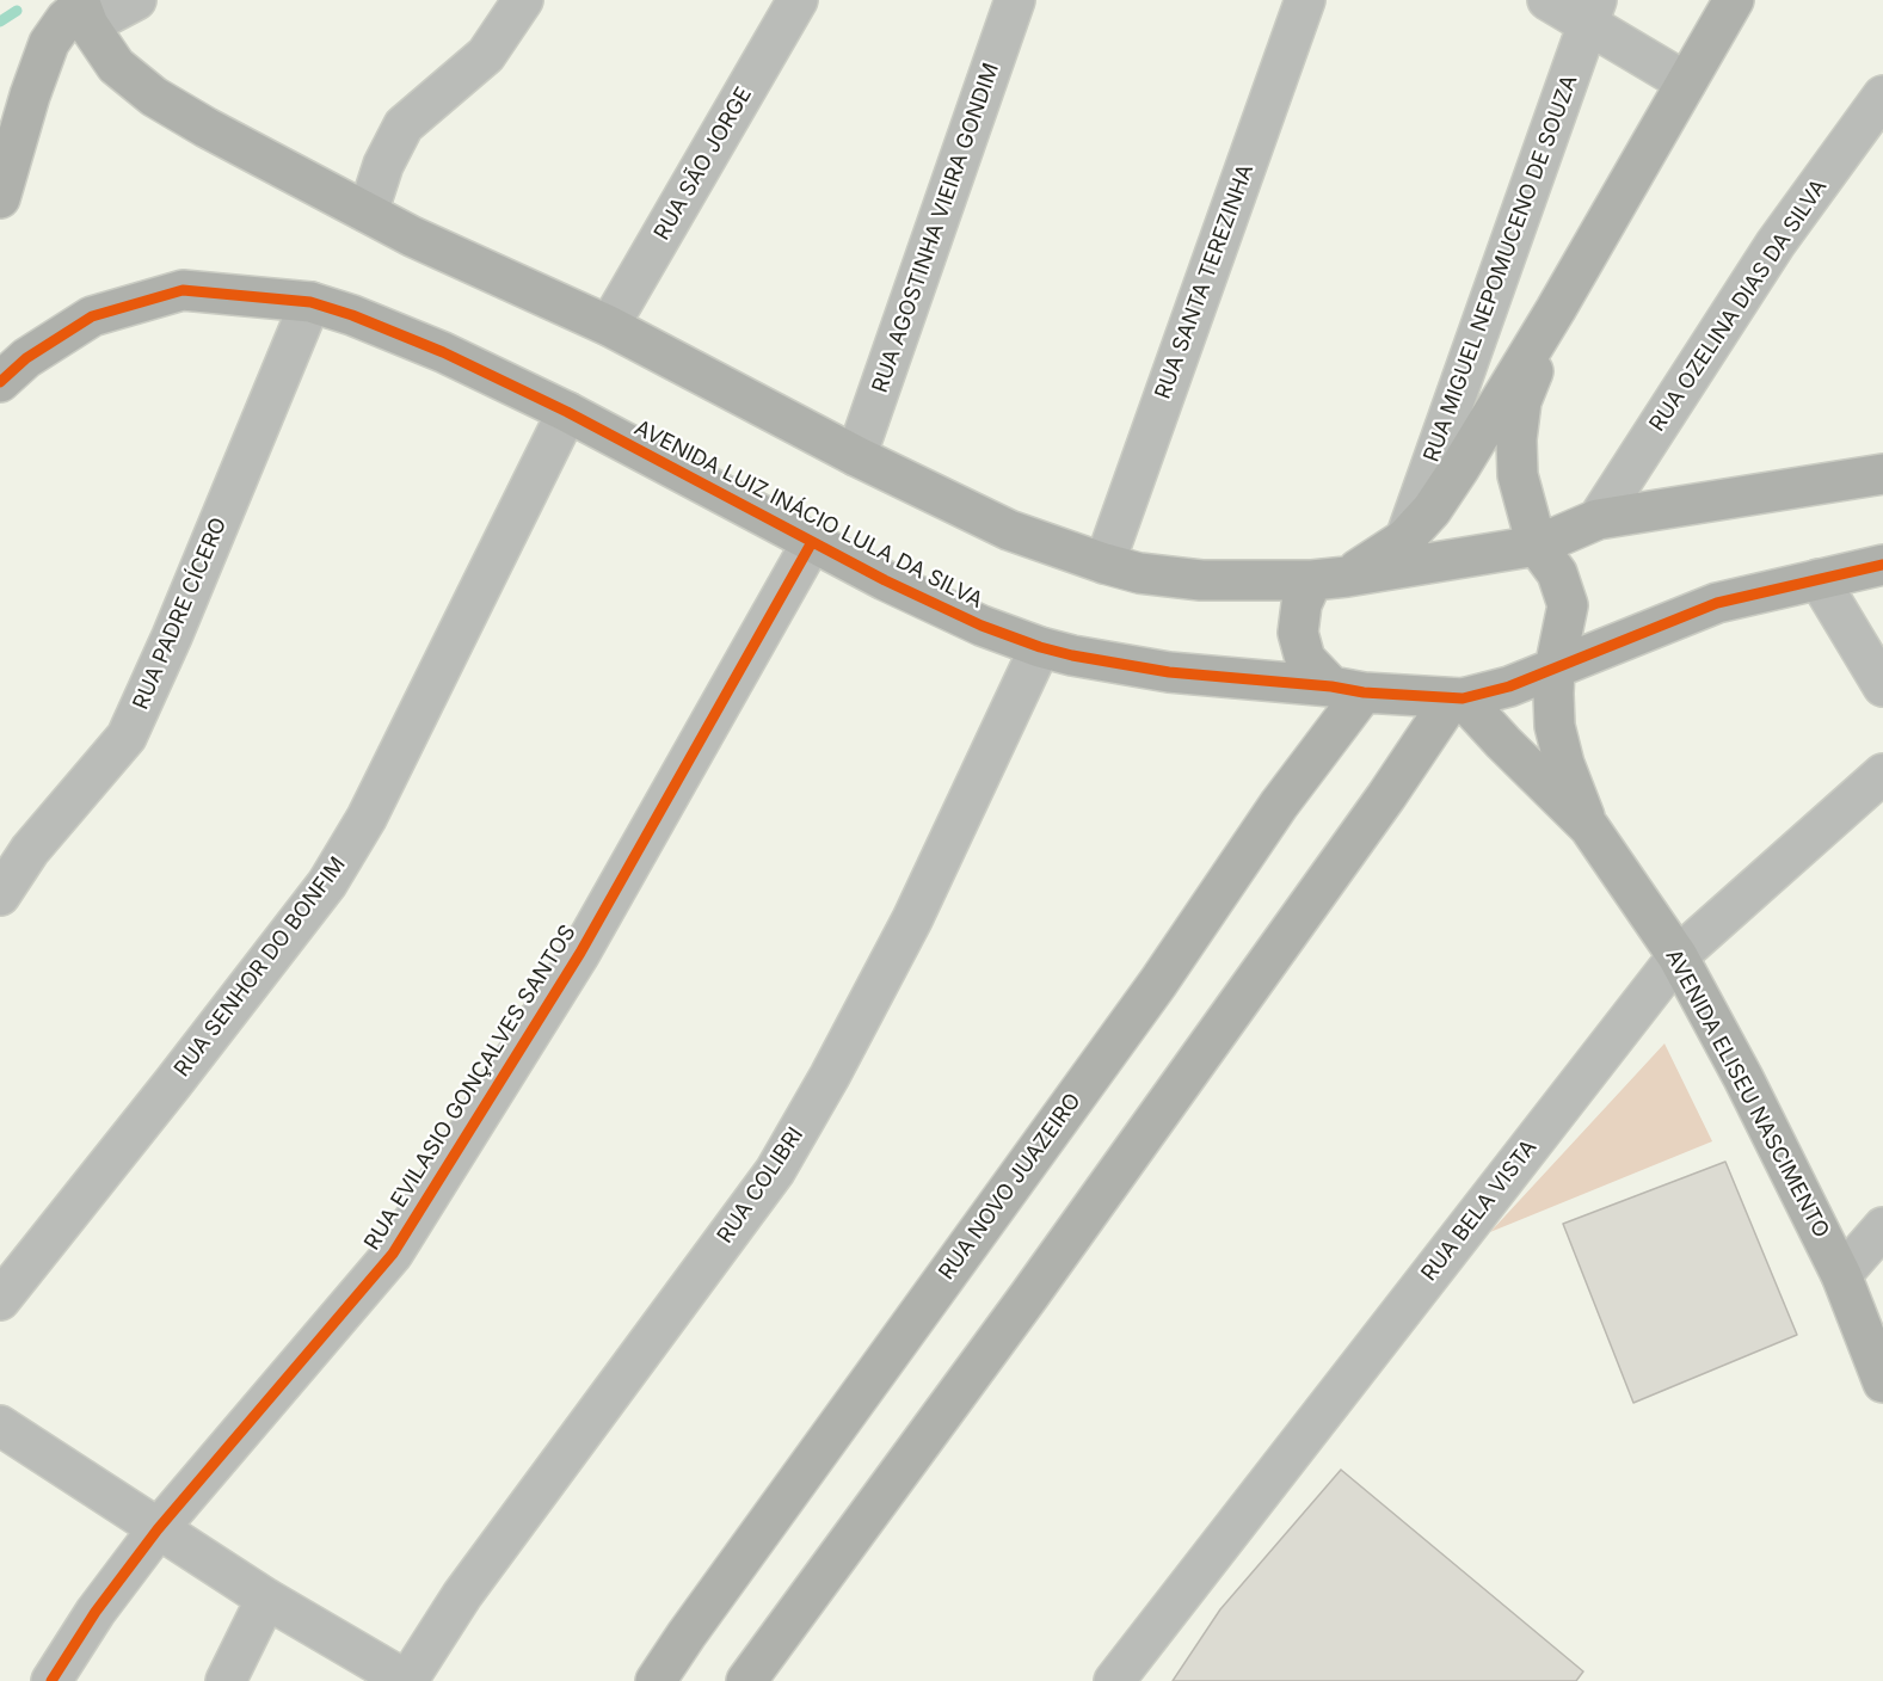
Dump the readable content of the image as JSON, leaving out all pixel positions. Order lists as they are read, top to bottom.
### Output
{
  "streets": {
    "street": [
      "RUA SÃO JORGE",
      "RUA AGOSTINHA VIEIRA GONDIM",
      "RUA MIGUEL NEPOMUCENO DE SOUZA",
      "RUA SANTA TEREZINHA",
      "RUA OZELINA DIAS DA SILVA",
      "AVENIDA LUIZ INÁCIO LULA DA SILVA",
      "RUA PADRE CÍCERO",
      "RUA SENHOR DO BONFIM",
      "RUA EVILASIO GONÇALVES SANTOS",
      "AVENIDA ELISEU NASCIMENTO",
      "RUA COLIBRI",
      "RUA NOVO JUAZEIRO",
      "RUA BELA VISTA"
    ]
  },
  "crossings": [
    ["AVENIDA LUIZ INÁCIO LULA DA SILVA", "RUA PADRE CÍCERO"],
    ["AVENIDA LUIZ INÁCIO LULA DA SILVA", "RUA SENHOR DO BONFIM"],
    ["AVENIDA LUIZ INÁCIO LULA DA SILVA", "RUA EVILASIO GONÇALVES SANTOS"],
    ["AVENIDA LUIZ INÁCIO LULA DA SILVA", "AVENIDA ELISEU NASCIMENTO"],
    ["AVENIDA LUIZ INÁCIO LULA DA SILVA", "RUA COLIBRI"],
    ["AVENIDA LUIZ INÁCIO LULA DA SILVA", "RUA NOVO JUAZEIRO"],
    ["AVENIDA ELISEU NASCIMENTO", "RUA BELA VISTA"]
  ]
}
